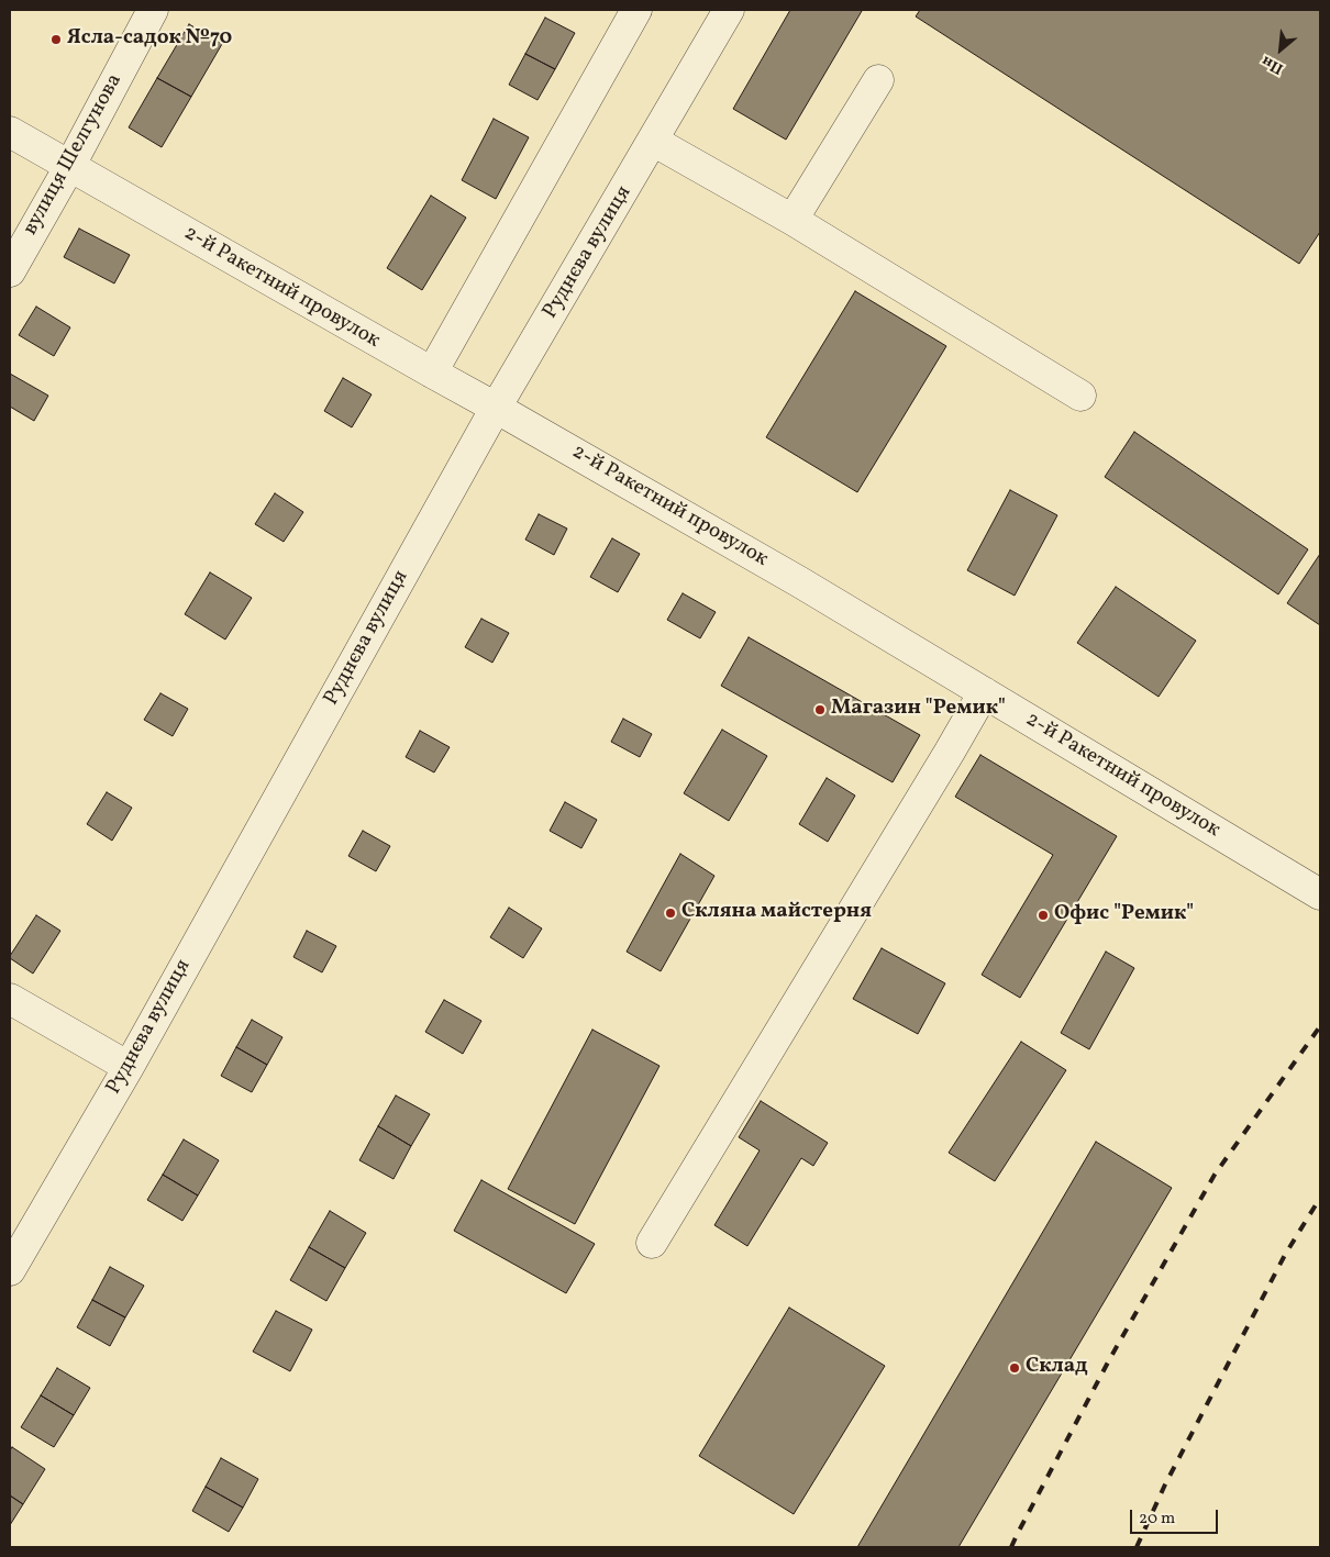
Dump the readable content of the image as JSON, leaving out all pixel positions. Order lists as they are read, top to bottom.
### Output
{
  "streets": {
    "street": ["вулиця Шелгунова", "Руднєва вулиця", "2-й Ракетний провулок"]
  },
  "crossings": [
    ["вулиця Шелгунова", "2-й Ракетний провулок"],
    ["Руднєва вулиця", "2-й Ракетний провулок"]
  ],
  "places": [
    "Ясла-садок №70",
    "Магазин \"Ремик\"",
    "Скляна майстерня",
    "Офис \"Ремик\"",
    "Склад"
  ],
  "scale_bar": "20 m",
  "north": "bottom left"
}
